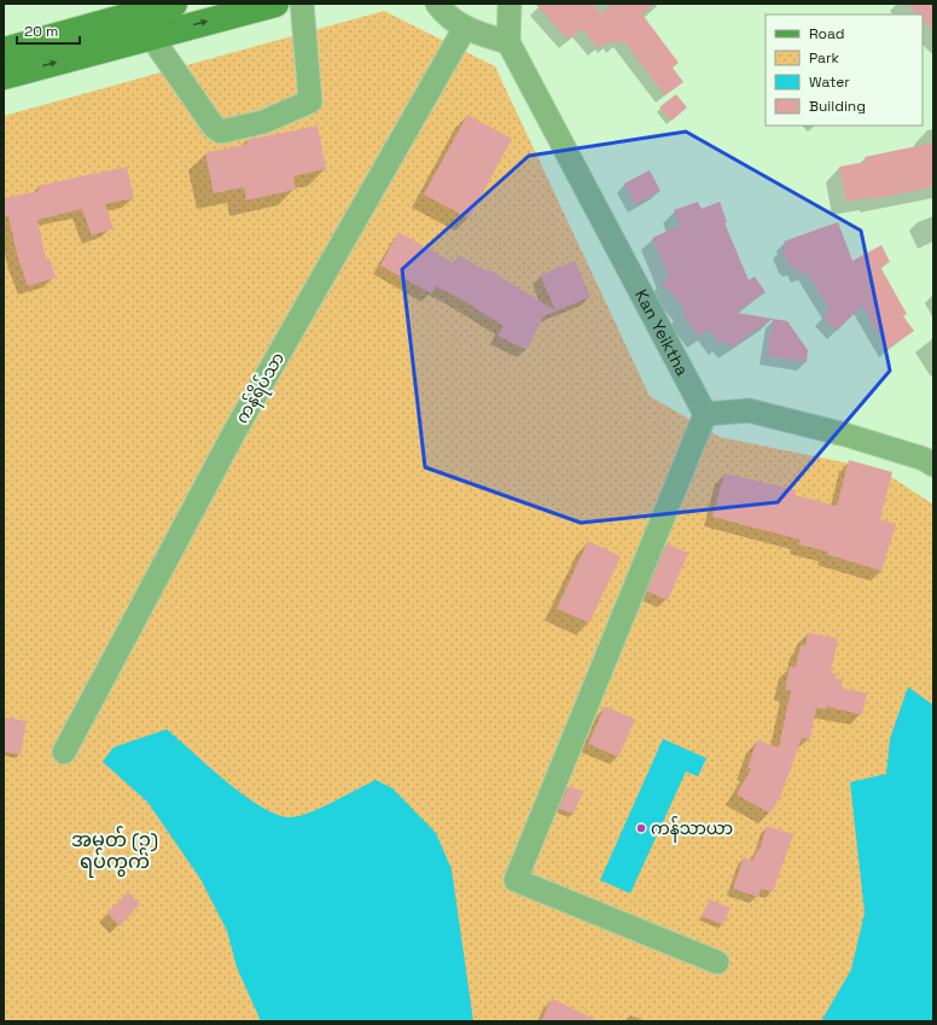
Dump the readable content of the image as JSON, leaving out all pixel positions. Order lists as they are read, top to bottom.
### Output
{
  "streets": {
    "street": ["Kan Yeiktha", "ကန်ရိပ်သာ"]
  },
  "districts": ["အမှတ် (၃) ရပ်ကွက်"],
  "places": ["ကန်သာယာ"],
  "legend": [
    "Road",
    "Park",
    "Water",
    "Building"
  ],
  "scale_bar": "20 m"
}
